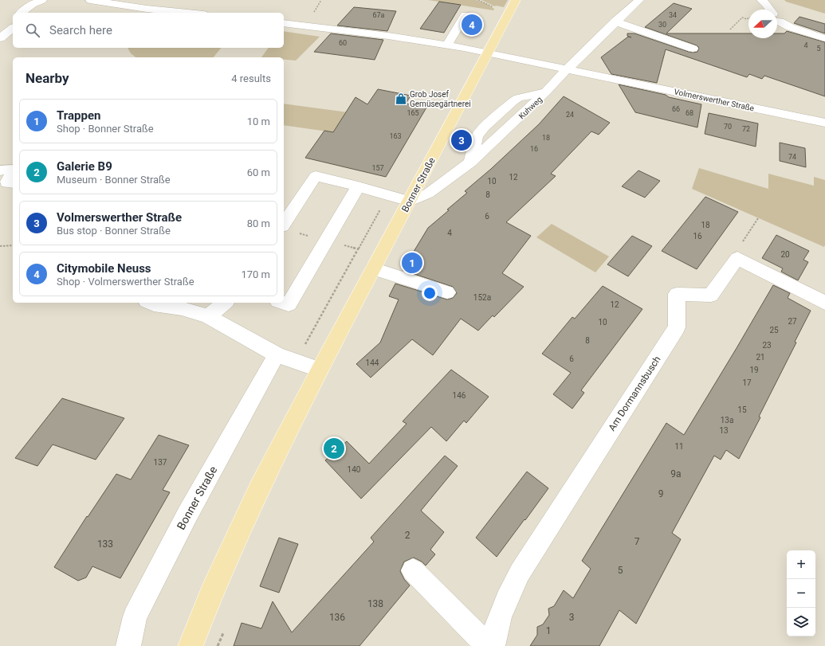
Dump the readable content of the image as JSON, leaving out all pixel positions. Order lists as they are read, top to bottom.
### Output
{
  "streets": {
    "main road": ["Bonner Straße"],
    "street": ["Volmerswerther Straße", "Kuhweg", "Am Dormannsbusch"]
  },
  "crossings": [
    ["Volmerswerther Straße", "Kuhweg"],
    ["Volmerswerther Straße", "Bonner Straße"],
    ["Kuhweg", "Bonner Straße"]
  ],
  "places": {
    "shop": ["Grob Josef Gemüsegärtnerei"]
  },
  "house_numbers": [
    "67a",
    "34",
    "30",
    "60",
    "4",
    "5",
    "66",
    "165",
    "68",
    "24",
    "70",
    "72",
    "163",
    "18",
    "16",
    "74",
    "157",
    "12",
    "10",
    "8",
    "6",
    "18",
    "4",
    "16",
    "20",
    "152a",
    "12",
    "27",
    "10",
    "25",
    "8",
    "23",
    "21",
    "6",
    "144",
    "19",
    "17",
    "146",
    "15",
    "13a",
    "13",
    "11",
    "137",
    "140",
    "9a",
    "9",
    "2",
    "7",
    "133",
    "5",
    "138",
    "136",
    "3",
    "1"
  ],
  "north": "left",
  "page": {
    "pins": [
      "4",
      "3",
      "1",
      "2"
    ],
    "search": "Search here",
    "heading": ["Nearby", "4 results"],
    "list": [
      {
        "mark": "1",
        "name": "Trappen",
        "note": "Shop · Bonner Straße",
        "value": "10 m"
      },
      {
        "mark": "2",
        "name": "Galerie B9",
        "note": "Museum · Bonner Straße",
        "value": "60 m"
      },
      {
        "mark": "3",
        "name": "Volmerswerther Straße",
        "note": "Bus stop · Bonner Straße",
        "value": "80 m"
      },
      {
        "mark": "4",
        "name": "Citymobile Neuss",
        "note": "Shop · Volmerswerther Straße",
        "value": "170 m"
      }
    ],
    "map_buttons": ["+", "−"]
  }
}
